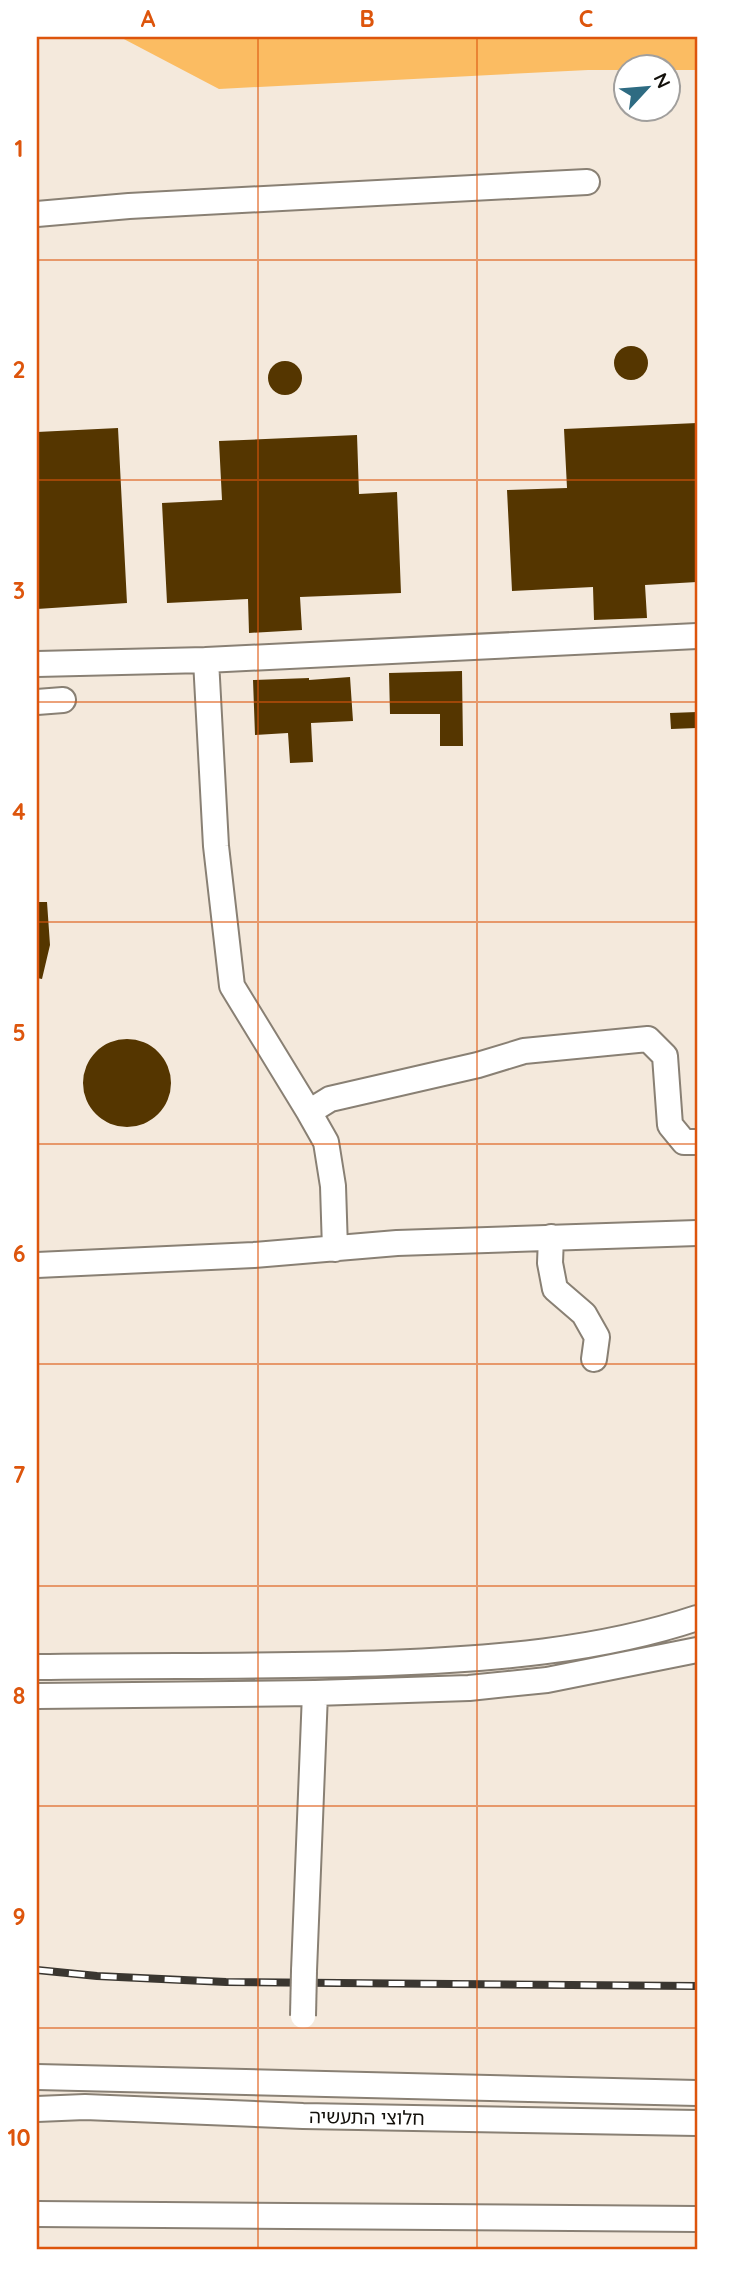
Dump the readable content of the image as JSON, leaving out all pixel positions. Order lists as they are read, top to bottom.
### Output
{
  "streets": {
    "street": ["חלוצי התעשיה"]
  },
  "north": "top right",
  "grid": {
    "columns": ["A", "B", "C"],
    "rows": [
      "1",
      "2",
      "3",
      "4",
      "5",
      "6",
      "7",
      "8",
      "9",
      "10"
    ]
  }
}
